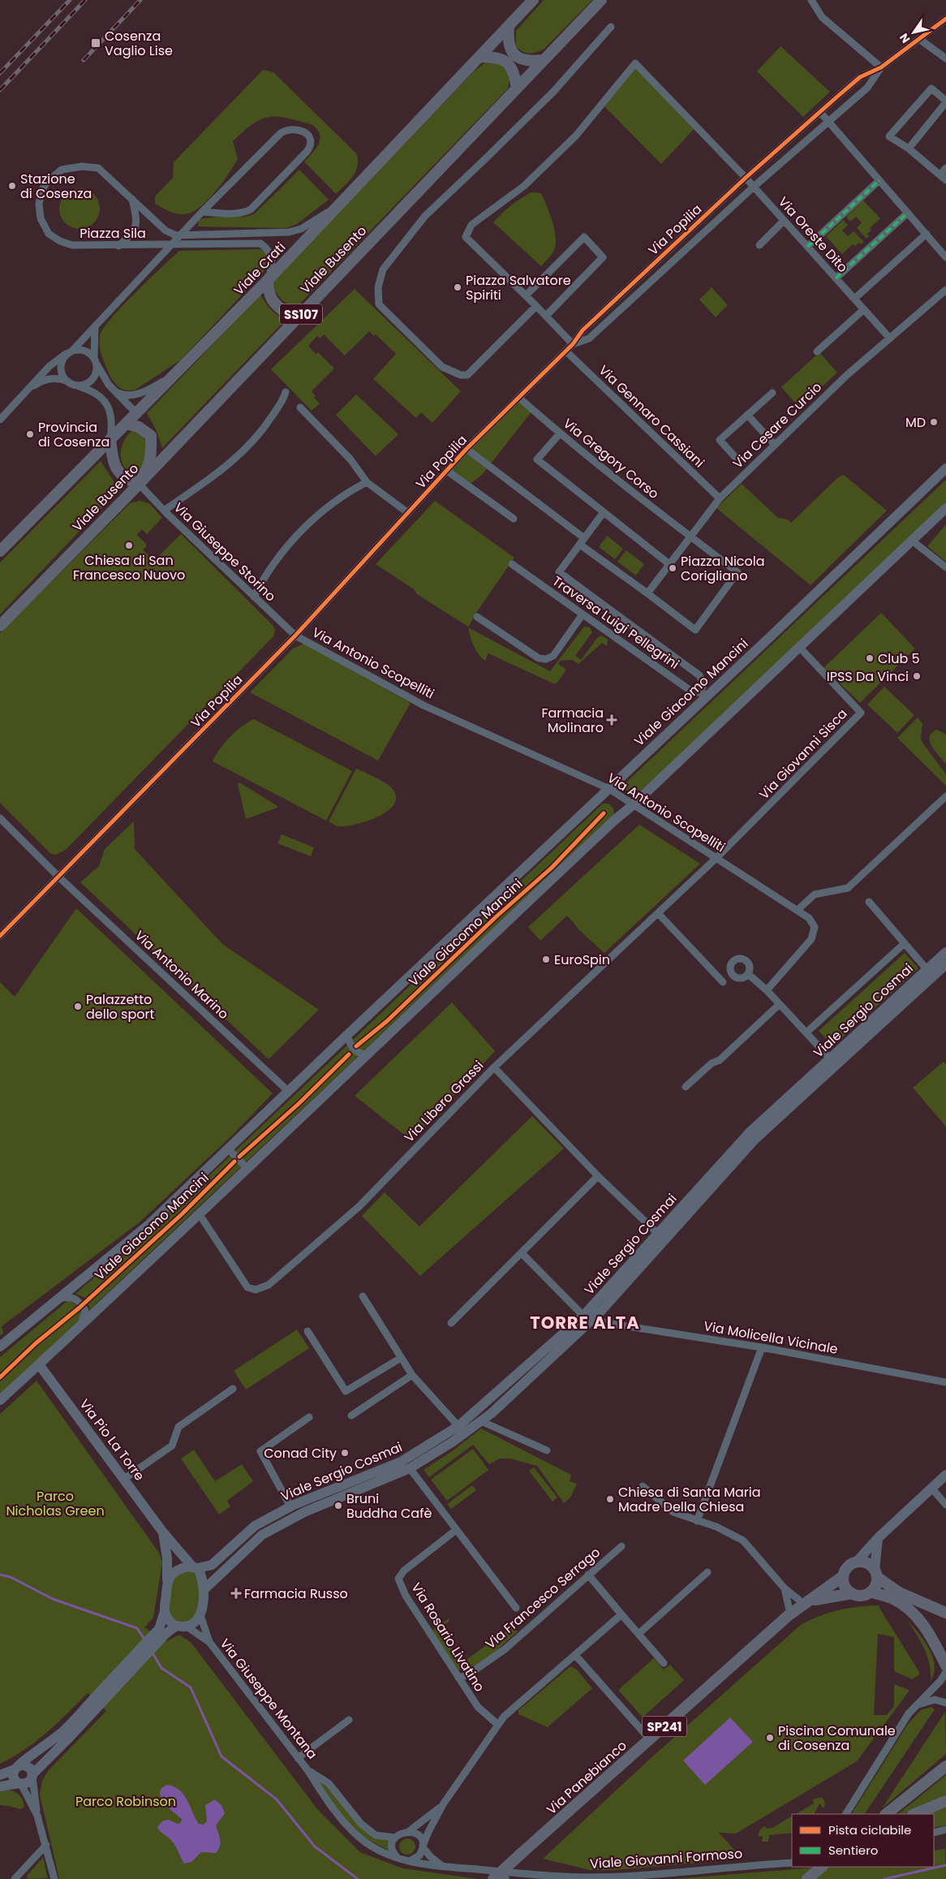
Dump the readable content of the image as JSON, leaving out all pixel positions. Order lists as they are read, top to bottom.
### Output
{
  "streets": {
    "main road": [
      "Viale Busento",
      "Viale Crati",
      "SS107",
      "SP241",
      "Via Panebianco"
    ],
    "street": [
      "Via Popilia",
      "Piazza Sila",
      "Via Oreste Dito",
      "Via Gennaro Cassiani",
      "Via Cesare Curcio",
      "Via Gregory Corso",
      "Via Giuseppe Storino",
      "Traversa Luigi Pellegrini",
      "Via Antonio Scopelliti",
      "Viale Giacomo Mancini",
      "Via Giovanni Sisca",
      "Via Antonio Marino",
      "Viale Sergio Cosmai",
      "Via Libero Grassi",
      "Via Molicella Vicinale",
      "Via Pio La Torre",
      "Via Francesco Serrago",
      "Via Rosario Livatino",
      "Via Giuseppe Montana",
      "Viale Giovanni Formoso"
    ]
  },
  "crossings": [
    ["Via Popilia", "Via Oreste Dito"],
    ["Via Popilia", "Via Gennaro Cassiani"],
    ["Via Popilia", "Via Gregory Corso"],
    ["Via Popilia", "Via Giuseppe Storino"],
    ["Via Popilia", "Via Antonio Scopelliti"],
    ["Via Popilia", "Via Antonio Marino"],
    ["Piazza Sila", "Viale Crati"],
    ["Via Oreste Dito", "Via Cesare Curcio"],
    ["Viale Busento", "Viale Crati"],
    ["Viale Busento", "Via Giuseppe Storino"],
    ["Viale Crati", "Via Giuseppe Storino"],
    ["Via Gennaro Cassiani", "Via Cesare Curcio"],
    ["Via Cesare Curcio", "Via Gregory Corso"],
    ["Via Giuseppe Storino", "Via Antonio Scopelliti"],
    ["Traversa Luigi Pellegrini", "Viale Giacomo Mancini"],
    ["Via Antonio Scopelliti", "Viale Giacomo Mancini"],
    ["Via Antonio Scopelliti", "Via Giovanni Sisca"],
    ["Via Antonio Scopelliti", "Via Libero Grassi"],
    ["Viale Giacomo Mancini", "Via Giovanni Sisca"],
    ["Viale Giacomo Mancini", "Via Antonio Marino"],
    ["Viale Giacomo Mancini", "Via Libero Grassi"],
    ["Viale Giacomo Mancini", "Via Pio La Torre"],
    ["Via Giovanni Sisca", "Via Libero Grassi"],
    ["Viale Sergio Cosmai", "Via Molicella Vicinale"],
    ["Viale Sergio Cosmai", "Via Pio La Torre"],
    ["Viale Sergio Cosmai", "Via Giuseppe Montana"],
    ["Via Pio La Torre", "Via Giuseppe Montana"],
    ["Via Francesco Serrago", "Via Rosario Livatino"],
    ["Via Giuseppe Montana", "Viale Giovanni Formoso"]
  ],
  "districts": ["TORRE ALTA"],
  "parks": ["Parco Nicholas Green", "Parco Robinson"],
  "places": {
    "transit": ["Cosenza Vaglio Lise"],
    "other": [
      "Stazione di Cosenza",
      "Piazza Salvatore Spiriti",
      "MD",
      "Provincia di Cosenza",
      "Chiesa di San Francesco Nuovo",
      "Piazza Nicola Corigliano",
      "Club 5",
      "IPSS Da Vinci",
      "EuroSpin",
      "Palazzetto dello sport",
      "Conad City",
      "Chiesa di Santa Maria Madre Della Chiesa",
      "Bruni Buddha Cafè",
      "Piscina Comunale di Cosenza"
    ],
    "health": ["Farmacia Molinaro", "Farmacia Russo"]
  },
  "legend": ["Pista ciclabile", "Sentiero"],
  "north": "bottom left"
}
